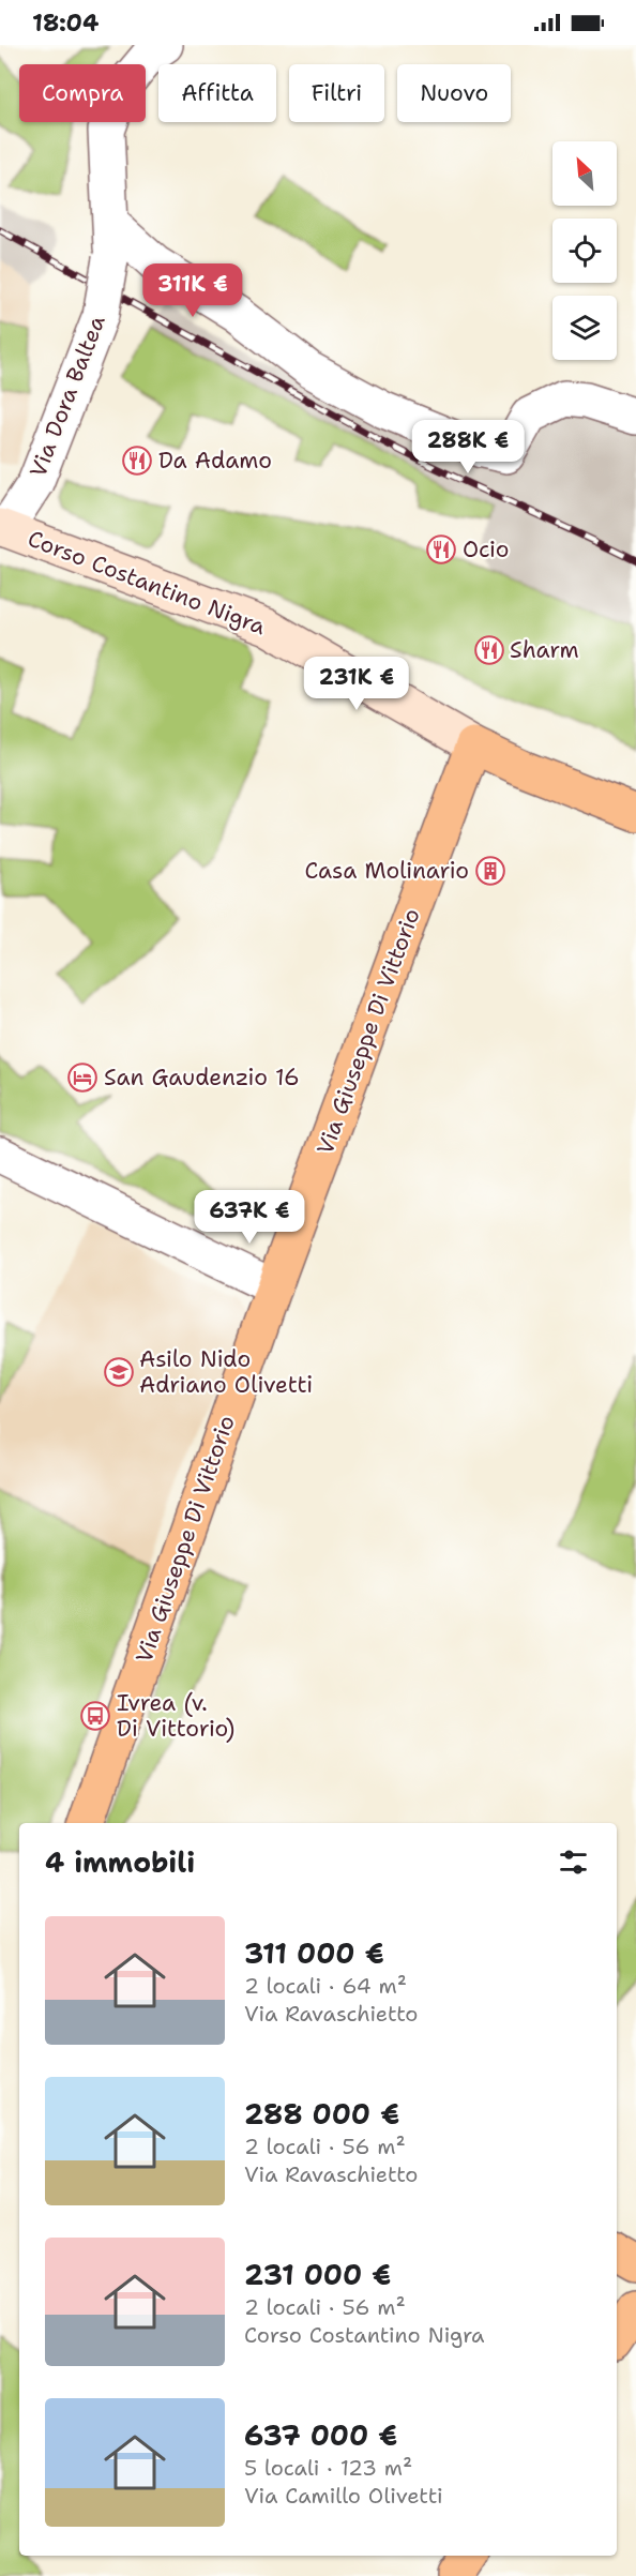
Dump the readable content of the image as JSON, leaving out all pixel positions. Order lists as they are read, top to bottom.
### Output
{
  "streets": {
    "main road": ["Corso Costantino Nigra", "Via Giuseppe Di Vittorio"],
    "street": ["Via Dora Baltea"]
  },
  "crossings": [
    ["Via Dora Baltea", "Corso Costantino Nigra"],
    ["Corso Costantino Nigra", "Via Giuseppe Di Vittorio"]
  ],
  "places": {
    "restaurant": ["Da Adamo", "Ocio", "Sharm"],
    "building": ["Casa Molinario"],
    "hotel": ["San Gaudenzio 16"],
    "school or university": ["Asilo Nido Adriano Olivetti"],
    "bus stop": ["Ivrea (v. Di Vittorio)"]
  },
  "north": "top left",
  "page": {
    "status": "18:04",
    "chip": [
      "Compra",
      "Affitta",
      "Filtri",
      "Nuovo"
    ],
    "price": [
      "311K €",
      "288K €",
      "231K €",
      "637K €"
    ],
    "heading": "4 immobili",
    "list": [
      {
        "name": "311 000 €",
        "note": "2 locali · 64 m² · Via Ravaschietto"
      },
      {
        "name": "288 000 €",
        "note": "2 locali · 56 m² · Via Ravaschietto"
      },
      {
        "name": "231 000 €",
        "note": "2 locali · 56 m² · Corso Costantino Nigra"
      },
      {
        "name": "637 000 €",
        "note": "5 locali · 123 m² · Via Camillo Olivetti"
      }
    ]
  }
}
